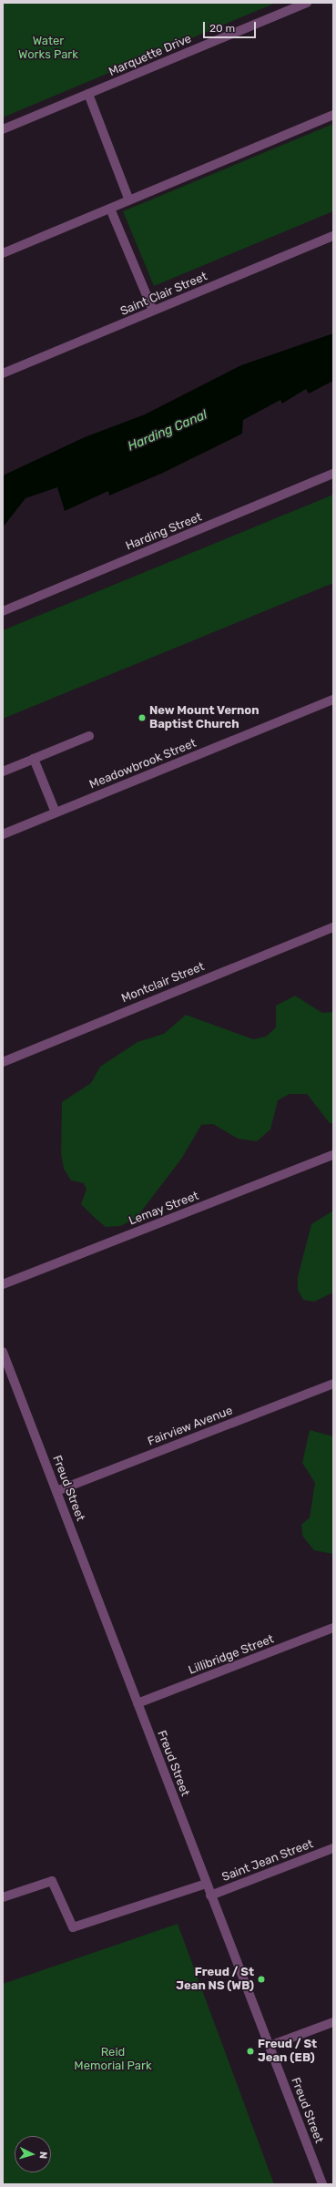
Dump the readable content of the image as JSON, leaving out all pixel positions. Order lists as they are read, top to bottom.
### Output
{
  "streets": {
    "street": [
      "Marquette Drive",
      "Saint Clair Street",
      "Harding Street",
      "Meadowbrook Street",
      "Montclair Street",
      "Lemay Street",
      "Fairview Avenue",
      "Freud Street",
      "Lillibridge Street",
      "Saint Jean Street"
    ]
  },
  "crossings": [
    ["Fairview Avenue", "Freud Street"],
    ["Freud Street", "Lillibridge Street"],
    ["Freud Street", "Saint Jean Street"]
  ],
  "water": ["Harding Canal"],
  "parks": ["Water Works Park", "Reid Memorial Park"],
  "places": ["New Mount Vernon Baptist Church", "Freud / St Jean NS (WB)", "Freud / St Jean (EB)"],
  "scale_bar": "20 m",
  "north": "right"
}
